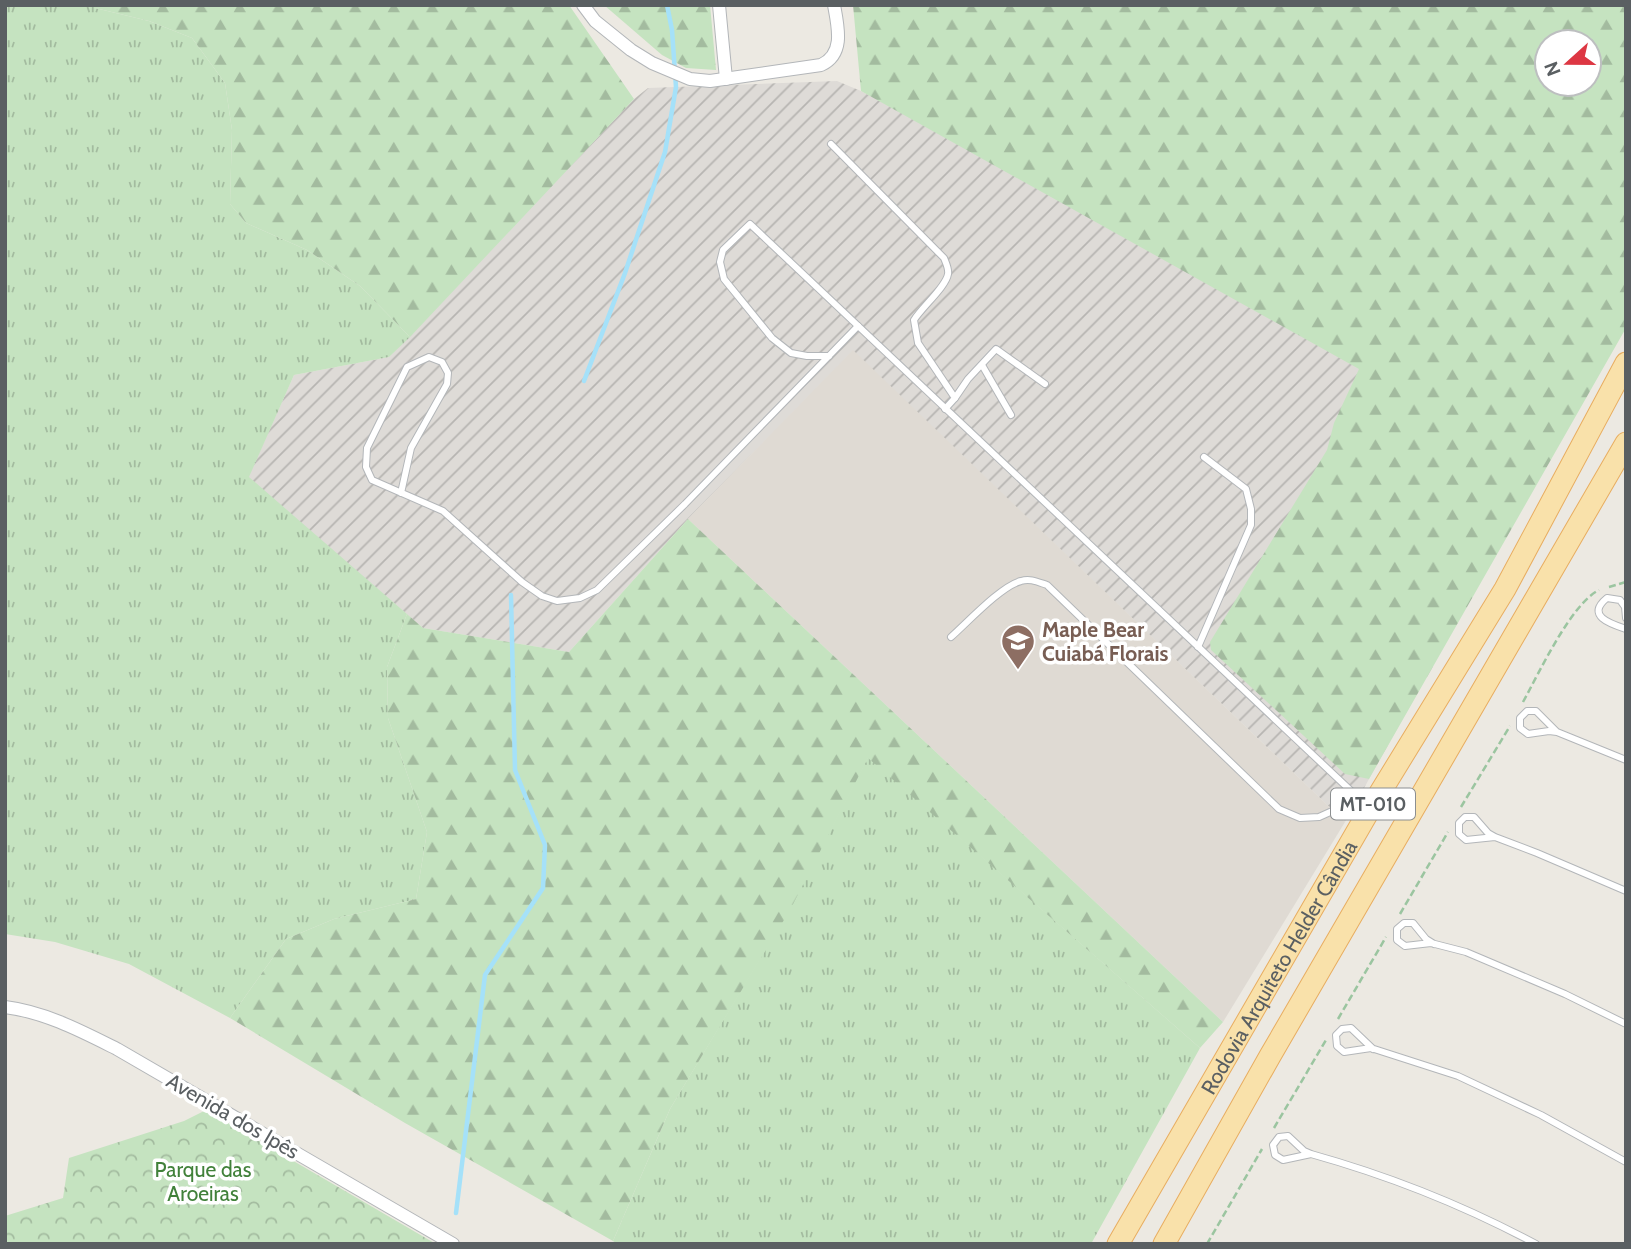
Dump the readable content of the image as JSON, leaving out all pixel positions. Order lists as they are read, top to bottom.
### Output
{
  "streets": {
    "main road": ["MT-010", "Rodovia Arquiteto Helder Cândia"],
    "street": ["Avenida dos Ipês"]
  },
  "parks": ["Parque das Aroeiras"],
  "places": {
    "school or university": ["Maple Bear Cuiabá Florais"]
  },
  "north": "left"
}
